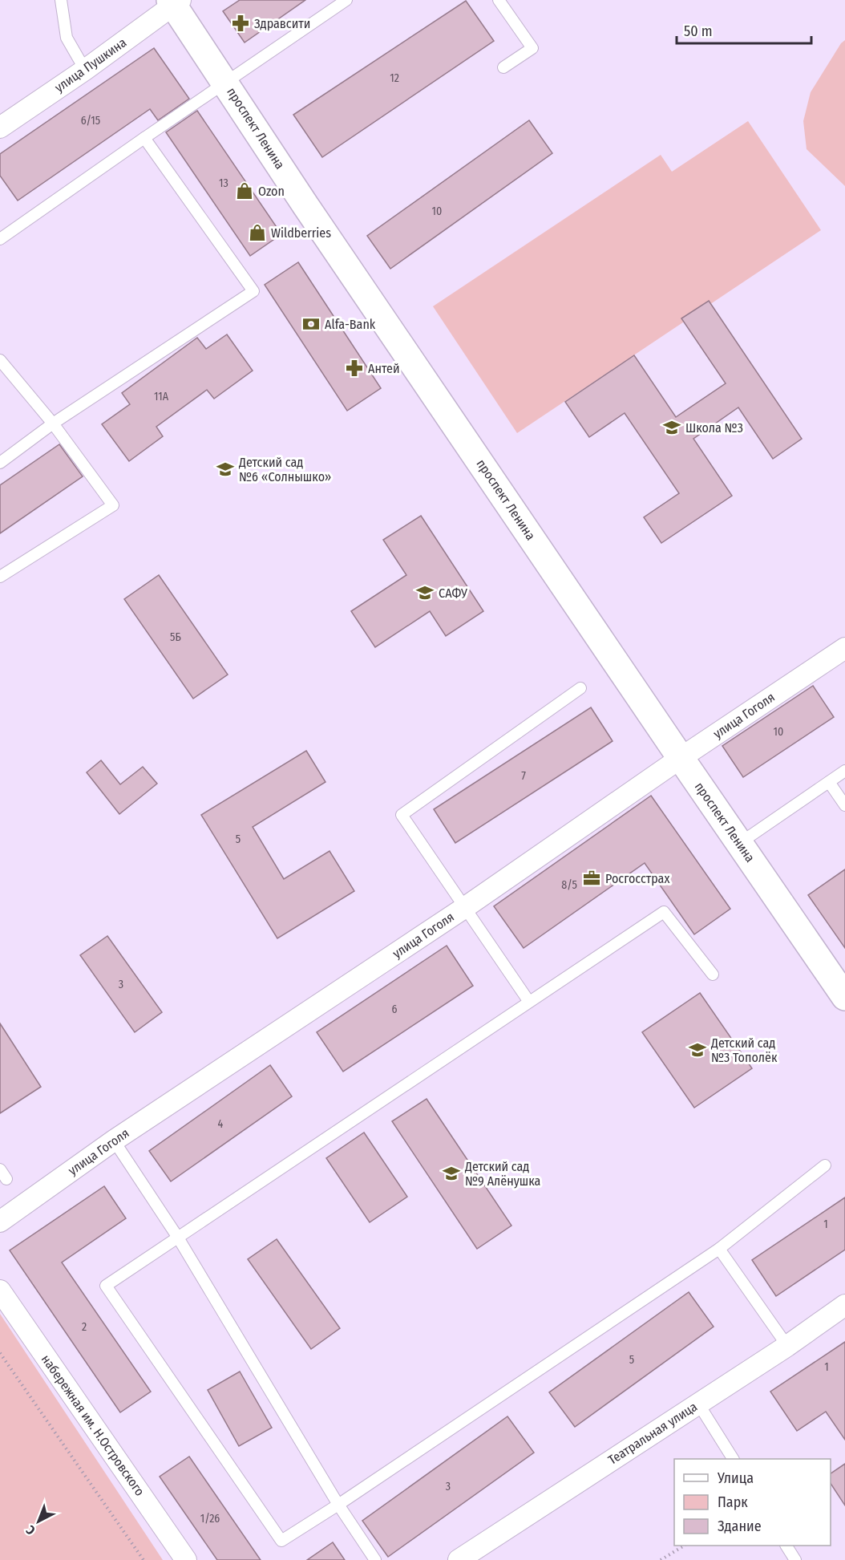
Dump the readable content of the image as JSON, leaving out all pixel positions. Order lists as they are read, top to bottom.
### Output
{
  "streets": {
    "street": [
      "улица Пушкина",
      "проспект Ленина",
      "улица Гоголя",
      "набережная им. Н.Островского",
      "Театральная улица"
    ]
  },
  "crossings": [
    ["улица Пушкина", "проспект Ленина"],
    ["проспект Ленина", "улица Гоголя"]
  ],
  "places": {
    "pharmacy": ["Здравсити", "Антей"],
    "shop": ["Ozon", "Wildberries"],
    "bank": ["Alfa-Bank"],
    "school or university": [
      "Школа №3",
      "Детский сад №6 «Солнышко»",
      "САФУ",
      "Детский сад №3 Тополёк",
      "Детский сад №9 Алёнушка"
    ],
    "office": ["Росгосстрах"]
  },
  "house_numbers": [
    "12",
    "6/15",
    "13",
    "10",
    "11А",
    "5Б",
    "10",
    "7",
    "5",
    "8/5",
    "3",
    "6",
    "4",
    "1",
    "2",
    "5",
    "1",
    "3",
    "1/26"
  ],
  "legend": ["Улица", "Парк", "Здание"],
  "scale_bar": "50 m",
  "north": "bottom left"
}
